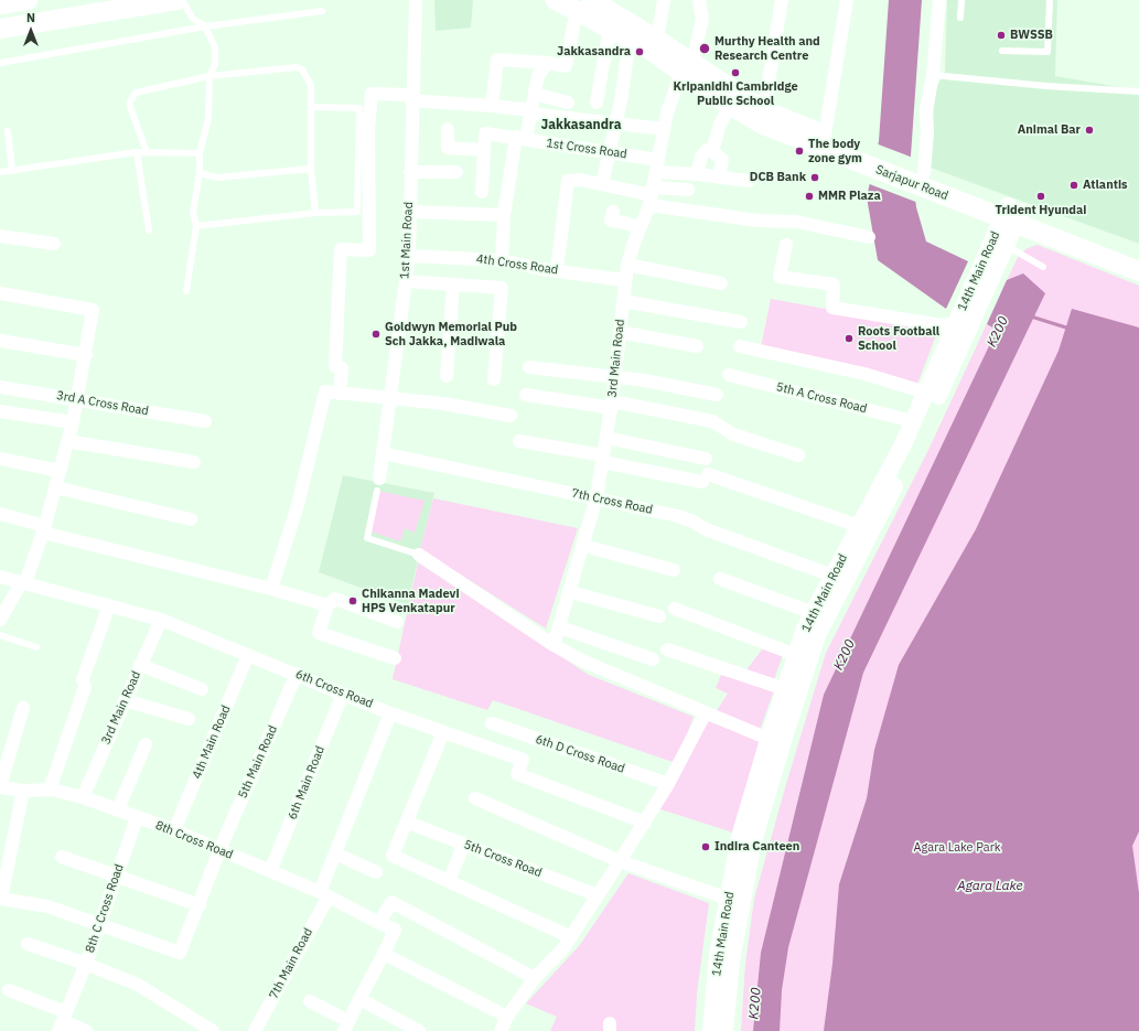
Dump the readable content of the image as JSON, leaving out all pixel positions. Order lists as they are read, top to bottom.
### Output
{
  "streets": {
    "main road": ["Sarjapur Road", "14th Main Road"],
    "street": [
      "1st Cross Road",
      "1st Main Road",
      "4th Cross Road",
      "3rd Main Road",
      "5th A Cross Road",
      "3rd A Cross Road",
      "7th Cross Road",
      "6th Cross Road",
      "4th Main Road",
      "6th D Cross Road",
      "5th Main Road",
      "6th Main Road",
      "8th Cross Road",
      "5th Cross Road",
      "8th C Cross Road",
      "7th Main Road"
    ]
  },
  "crossings": [
    ["1st Cross Road", "3rd Main Road"],
    ["Sarjapur Road", "14th Main Road"],
    ["Sarjapur Road", "3rd Main Road"],
    ["1st Main Road", "4th Cross Road"],
    ["1st Main Road", "7th Cross Road"],
    ["4th Cross Road", "3rd Main Road"],
    ["14th Main Road", "5th A Cross Road"],
    ["14th Main Road", "7th Cross Road"],
    ["3rd Main Road", "7th Cross Road"],
    ["3rd Main Road", "6th Cross Road"],
    ["3rd Main Road", "8th Cross Road"],
    ["6th Cross Road", "4th Main Road"],
    ["6th Cross Road", "5th Main Road"],
    ["6th Cross Road", "6th Main Road"],
    ["4th Main Road", "8th Cross Road"],
    ["5th Main Road", "8th Cross Road"],
    ["5th Main Road", "8th C Cross Road"],
    ["6th Main Road", "8th Cross Road"],
    ["8th Cross Road", "8th C Cross Road"],
    ["8th Cross Road", "7th Main Road"]
  ],
  "districts": ["Jakkasandra"],
  "water": ["K200", "Agara Lake"],
  "parks": ["Agara Lake Park"],
  "places": [
    "BWSSB",
    "Murthy Health and Research Centre",
    "Jakkasandra",
    "Kripanidhi Cambridge Public School",
    "Animal Bar",
    "The body zone gym",
    "DCB Bank",
    "Atlantis",
    "MMR Plaza",
    "Trident Hyundai",
    "Goldwyn Memorial Pub Sch Jakka, Madiwala",
    "Roots Football School",
    "Chikanna Madevi HPS Venkatapur",
    "Indira Canteen"
  ],
  "north": "top"
}
